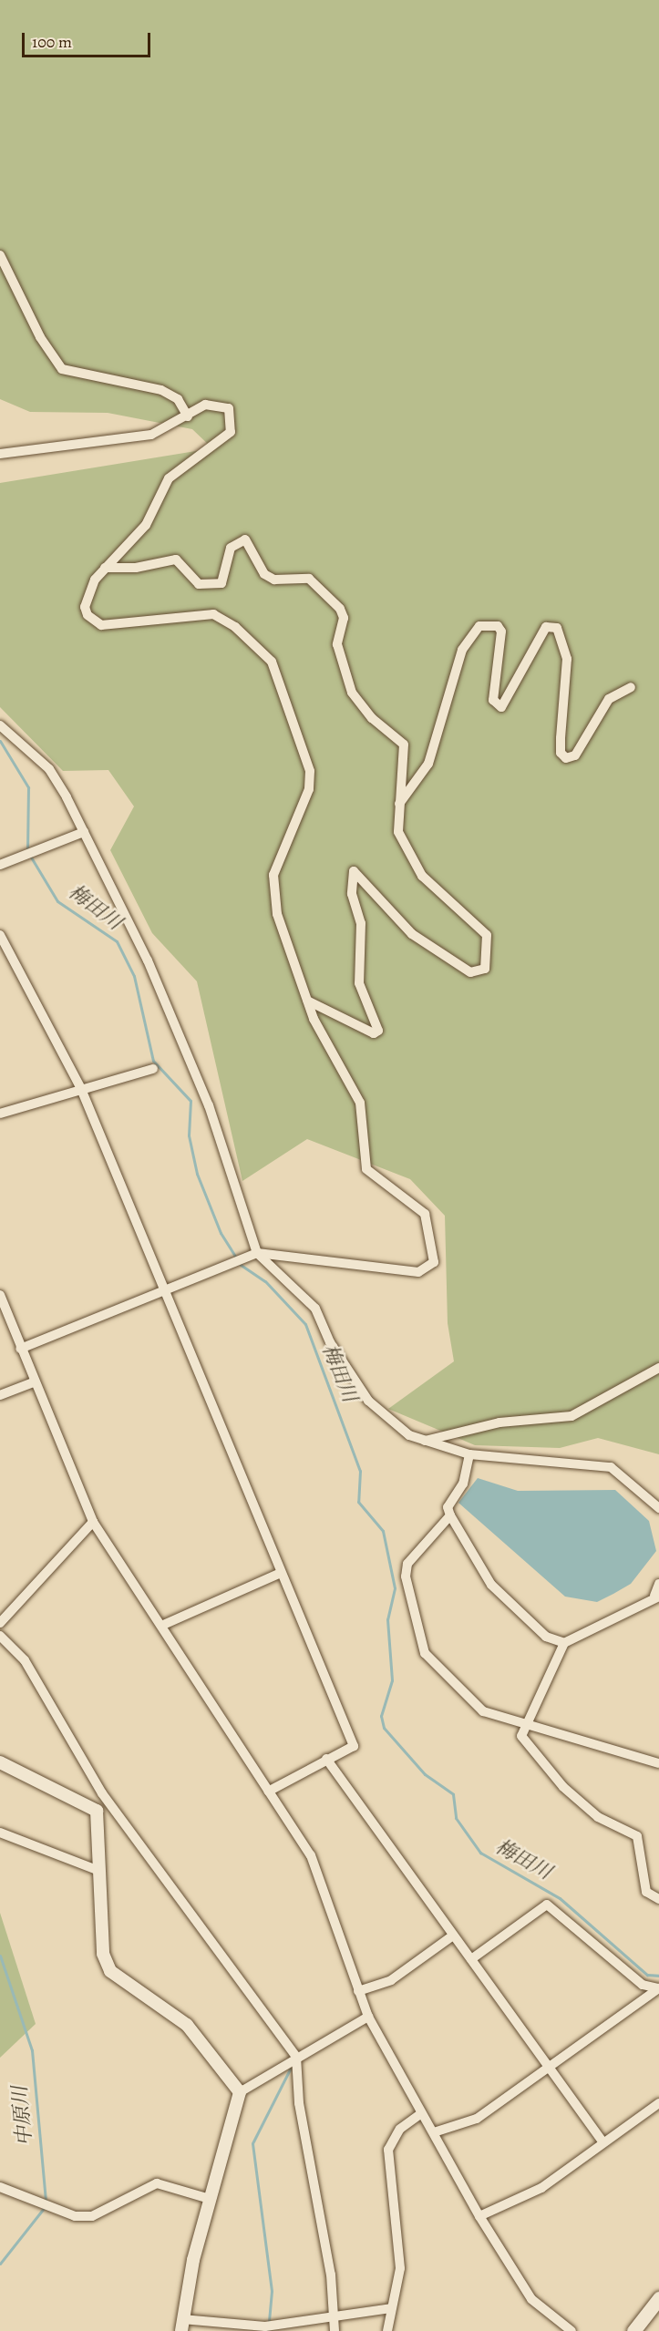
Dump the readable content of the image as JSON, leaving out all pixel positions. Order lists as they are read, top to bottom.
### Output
{
  "water": ["梅田川", "中原川"],
  "scale_bar": "100 m"
}
